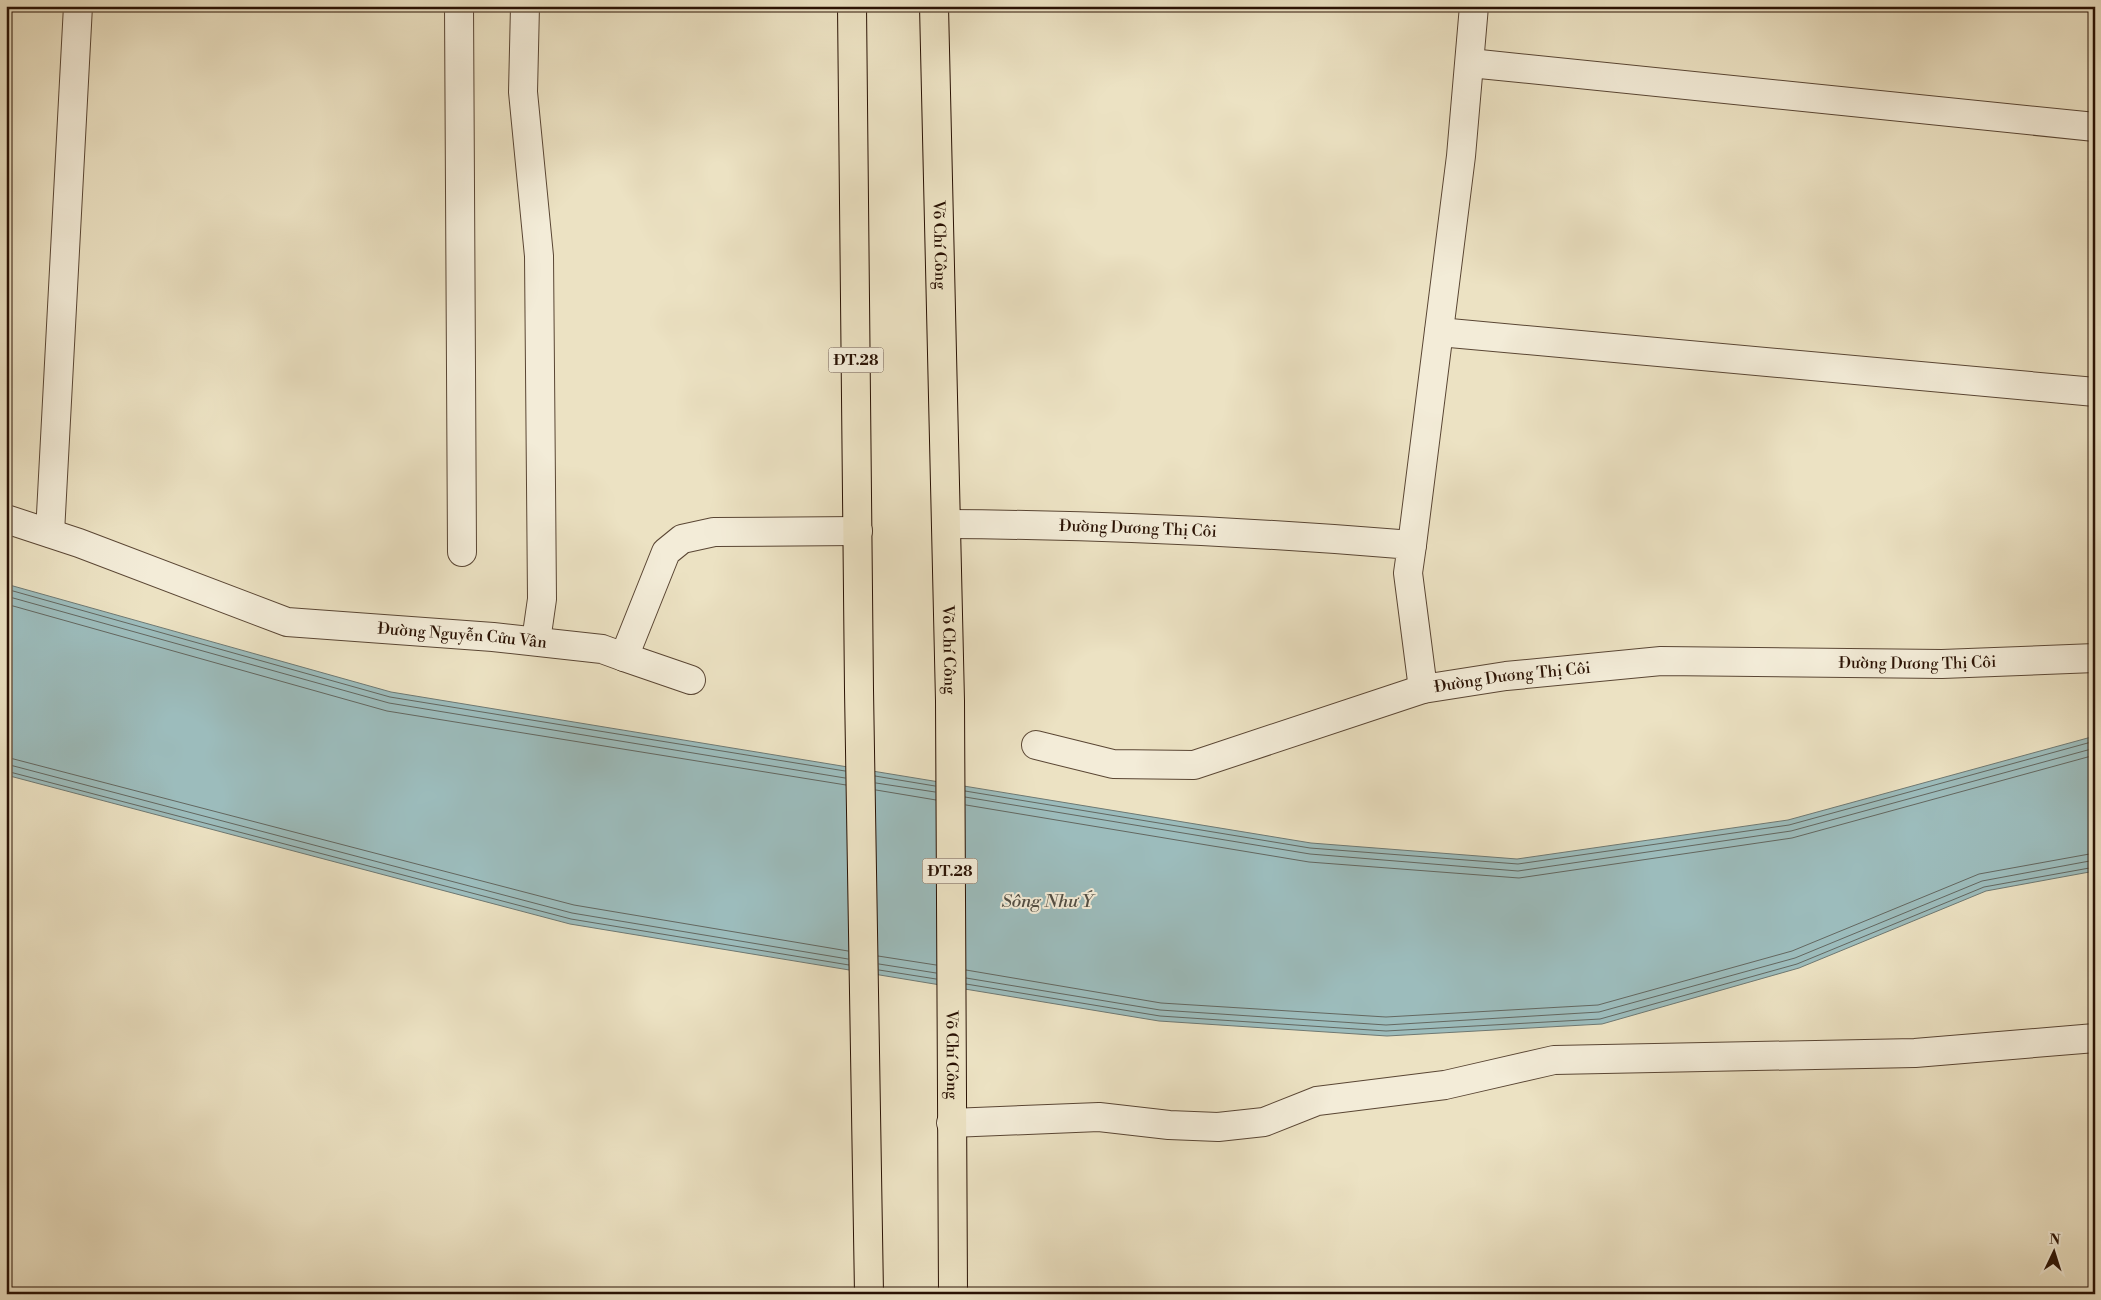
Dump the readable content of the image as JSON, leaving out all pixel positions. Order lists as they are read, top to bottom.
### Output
{
  "streets": {
    "main road": ["Võ Chí Công", "ĐT.28"],
    "street": ["Đường Dương Thị Côi", "Đường Nguyễn Cửu Vân"]
  },
  "crossings": [
    ["Võ Chí Công", "Đường Dương Thị Côi"]
  ],
  "water": ["Sông Như Ý"],
  "north": "top"
}
